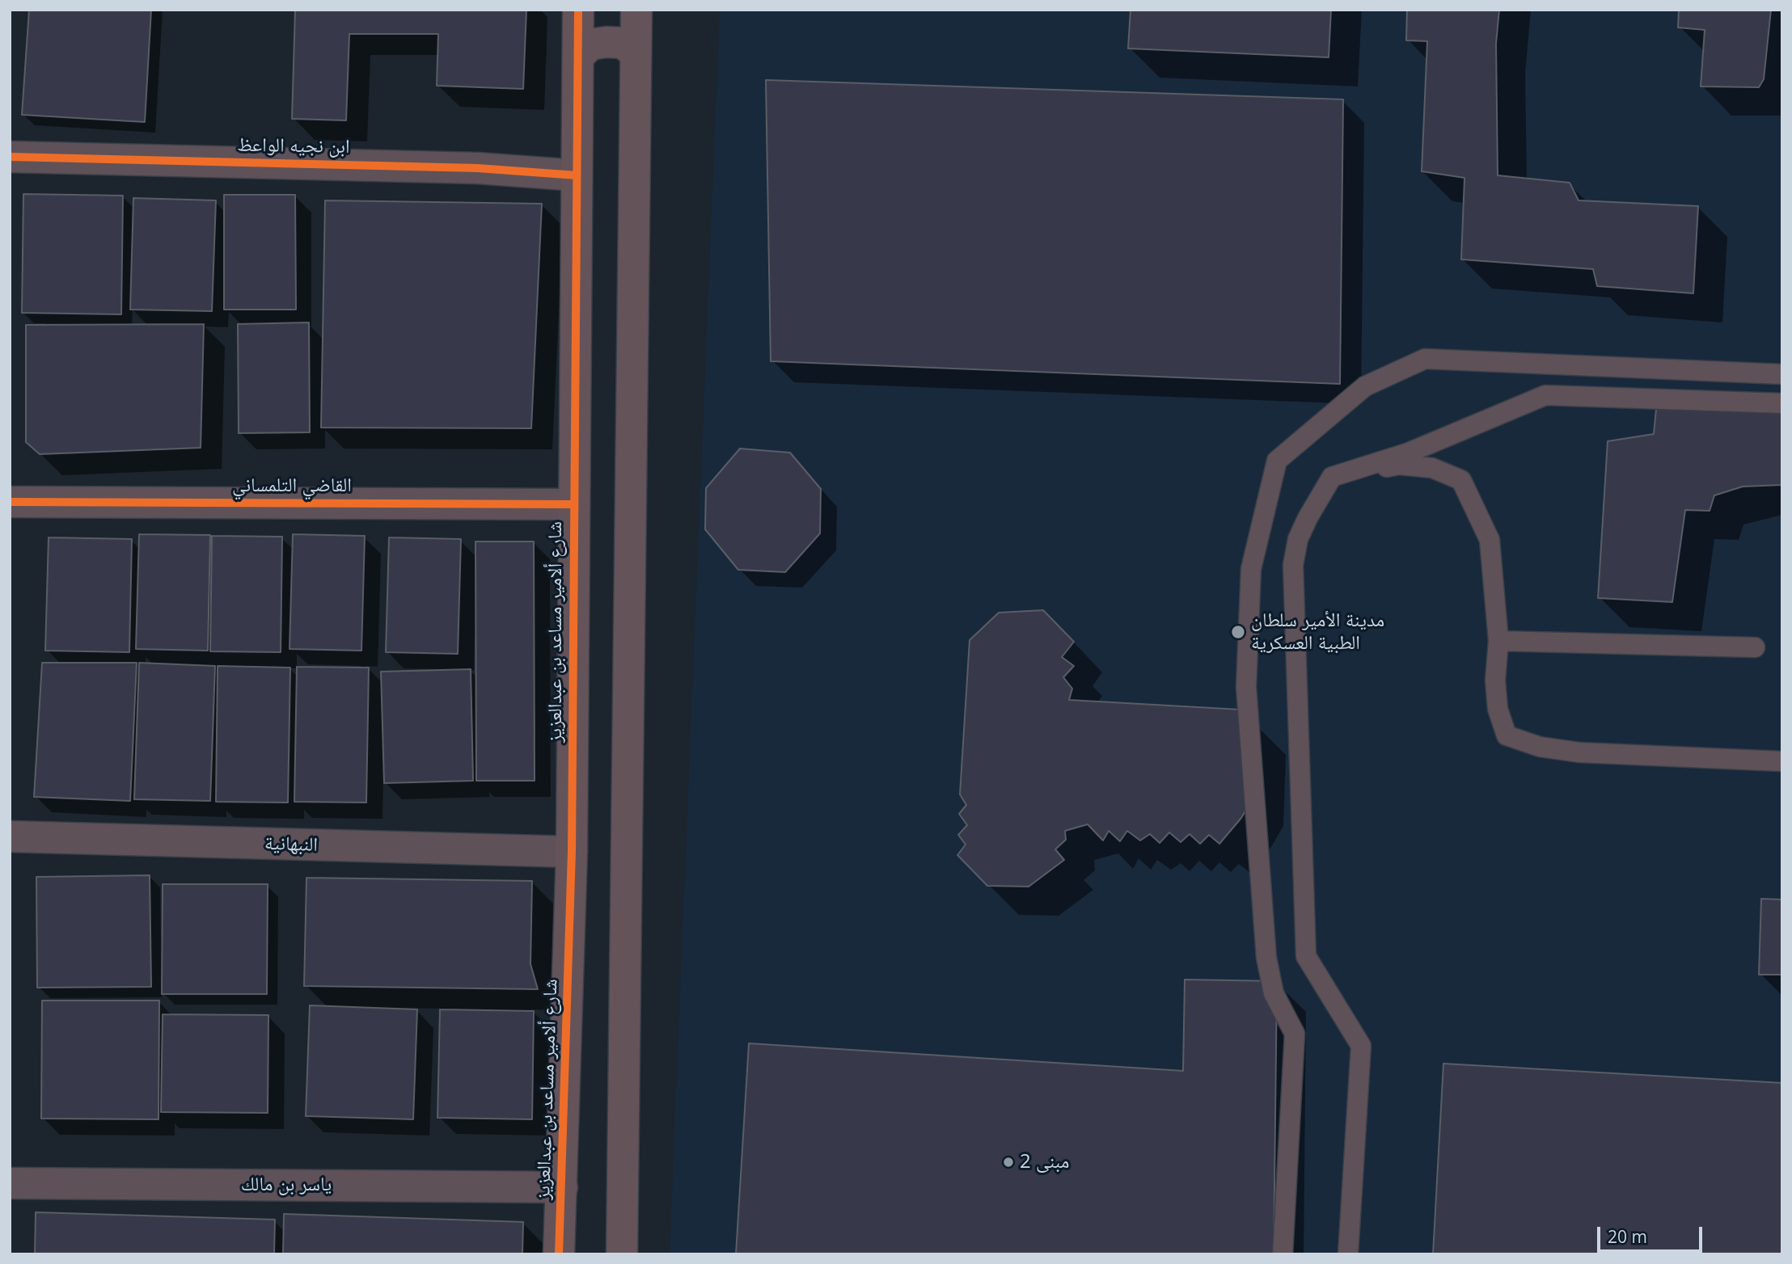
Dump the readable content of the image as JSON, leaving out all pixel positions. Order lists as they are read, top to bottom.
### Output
{
  "streets": {
    "street": [
      "ابن نجيه الواعظ",
      "القاضي التلمساني",
      "شارع ألامير مساعد بن عبدالعزيز",
      "النبهانية",
      "ياسر بن مالك"
    ]
  },
  "crossings": [
    ["ابن نجيه الواعظ", "شارع ألامير مساعد بن عبدالعزيز"],
    ["القاضي التلمساني", "شارع ألامير مساعد بن عبدالعزيز"],
    ["شارع ألامير مساعد بن عبدالعزيز", "النبهانية"],
    ["شارع ألامير مساعد بن عبدالعزيز", "ياسر بن مالك"]
  ],
  "places": ["مدينة الأمير سلطان الطبية العسكرية", "مبنى 2"],
  "scale_bar": "20 m"
}
